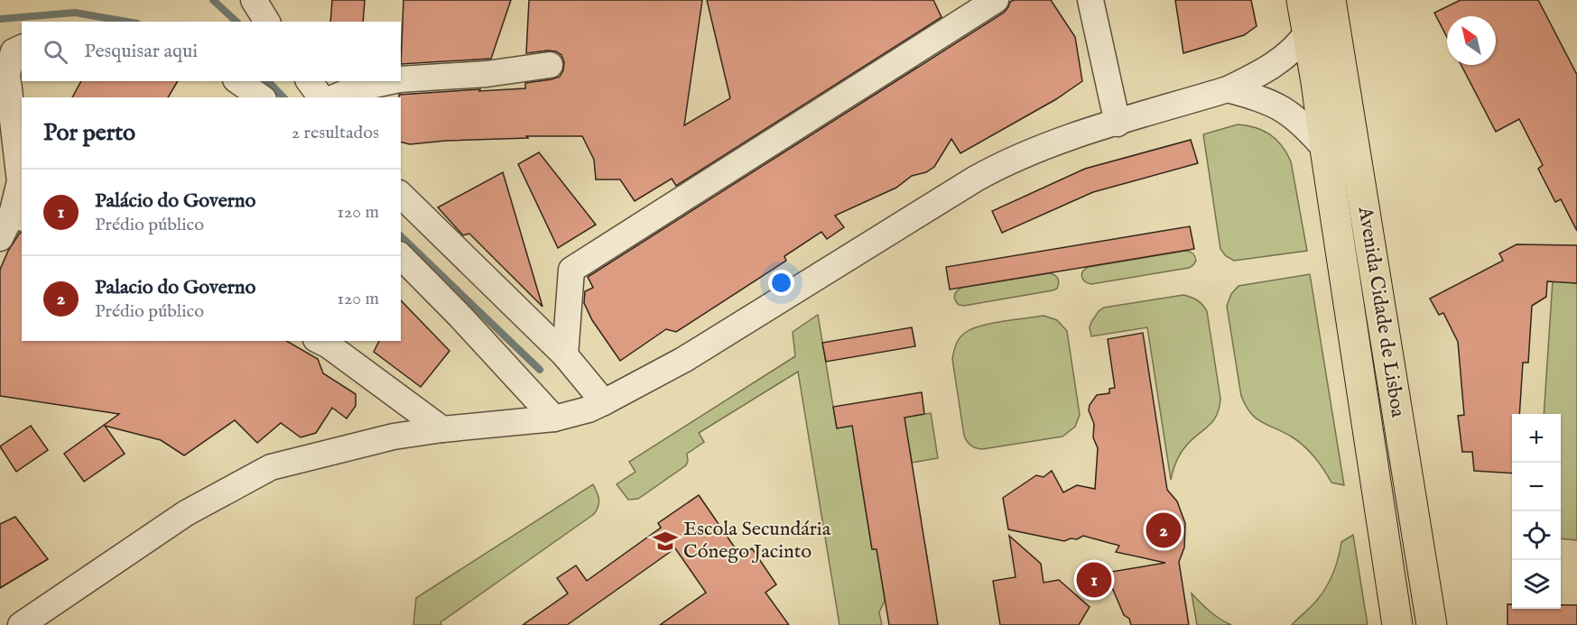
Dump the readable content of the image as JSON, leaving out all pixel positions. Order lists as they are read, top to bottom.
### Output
{
  "streets": {
    "main road": ["Avenida Cidade de Lisboa"]
  },
  "places": {
    "school or university": ["Escola Secundária Cónego Jacinto"]
  },
  "north": "top left",
  "page": {
    "search": "Pesquisar aqui",
    "heading": ["Por perto", "2 resultados"],
    "list": [
      {
        "mark": "1",
        "name": "Palácio do Governo",
        "note": "Prédio público",
        "value": "120 m"
      },
      {
        "mark": "2",
        "name": "Palacio do Governo",
        "note": "Prédio público",
        "value": "120 m"
      }
    ],
    "map_buttons": ["+", "−"],
    "pins": ["2", "1"]
  }
}
